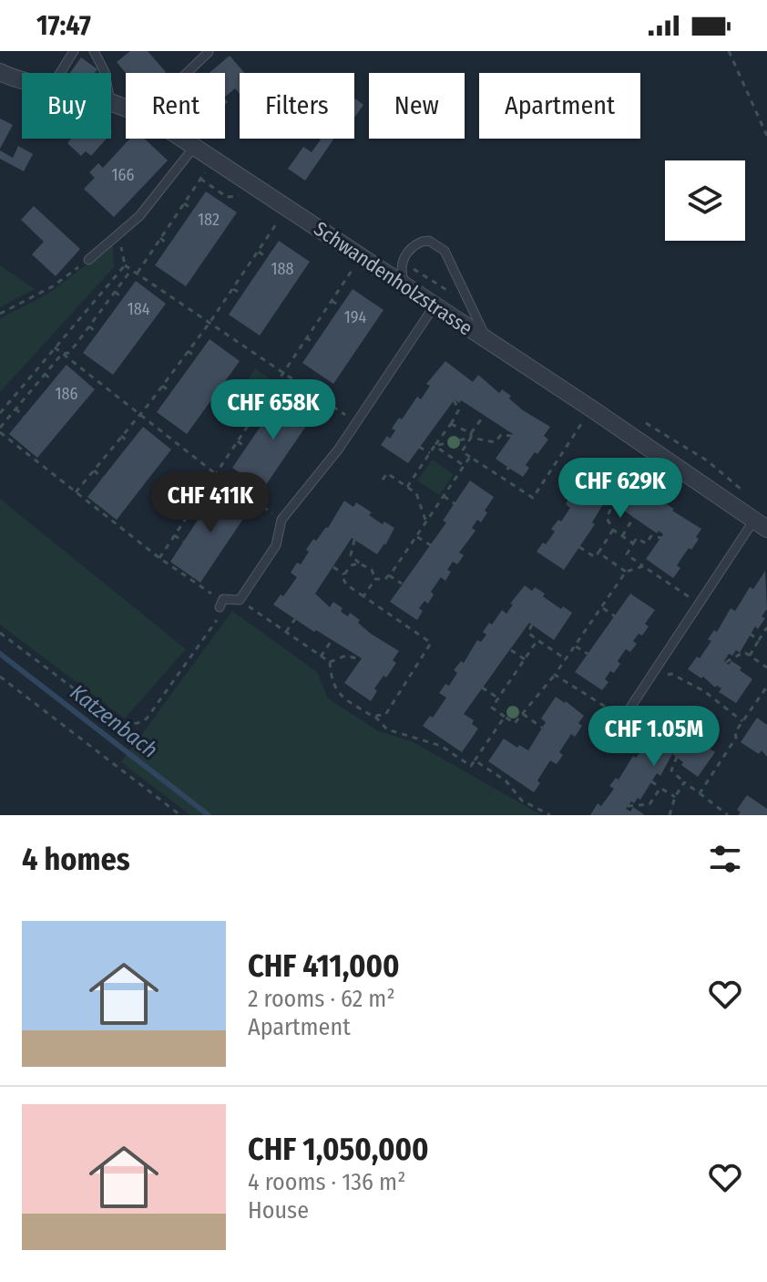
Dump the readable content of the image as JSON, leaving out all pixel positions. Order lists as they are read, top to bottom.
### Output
{
  "streets": {
    "street": ["Schwandenholzstrasse"]
  },
  "water": ["Katzenbach"],
  "house_numbers": [
    "166",
    "182",
    "188",
    "184",
    "194",
    "186"
  ],
  "page": {
    "status": "17:47",
    "chip": [
      "Buy",
      "Rent",
      "Filters",
      "New",
      "Apartment"
    ],
    "price": [
      "CHF 658K",
      "CHF 629K",
      "CHF 411K",
      "CHF 1.05M"
    ],
    "heading": "4 homes",
    "list": [
      {
        "name": "CHF 411,000",
        "note": "2 rooms · 62 m² · Apartment"
      },
      {
        "name": "CHF 1,050,000",
        "note": "4 rooms · 136 m² · House"
      }
    ]
  }
}
